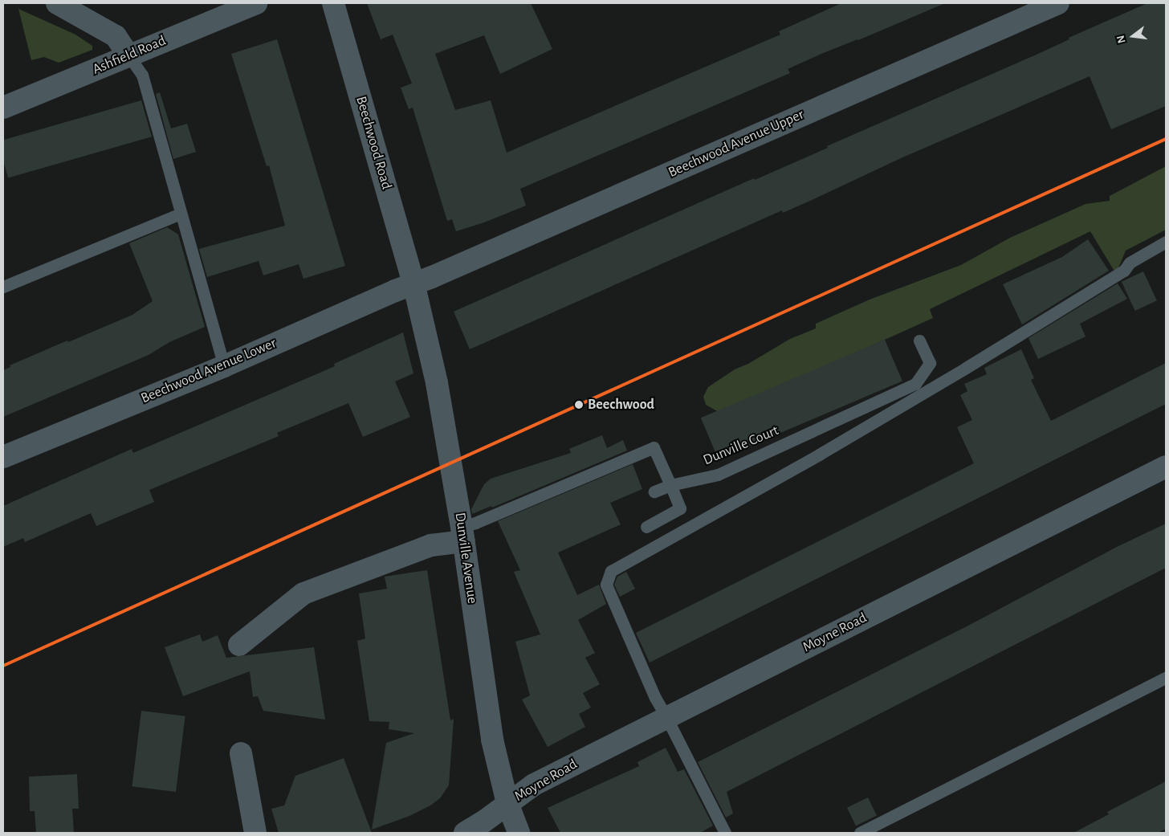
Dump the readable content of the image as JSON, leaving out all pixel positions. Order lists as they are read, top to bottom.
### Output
{
  "streets": {
    "street": [
      "Ashfield Road",
      "Beechwood Road",
      "Beechwood Avenue Upper",
      "Beechwood Avenue Lower",
      "Dunville Avenue",
      "Moyne Road"
    ],
    "lane": ["Dunville Court"]
  },
  "crossings": [
    ["Beechwood Road", "Beechwood Avenue Upper"],
    ["Beechwood Road", "Beechwood Avenue Lower"],
    ["Beechwood Road", "Dunville Avenue"],
    ["Beechwood Avenue Upper", "Beechwood Avenue Lower"],
    ["Beechwood Avenue Upper", "Dunville Avenue"],
    ["Beechwood Avenue Lower", "Dunville Avenue"],
    ["Dunville Avenue", "Moyne Road"]
  ],
  "places": ["Beechwood"],
  "north": "left"
}
